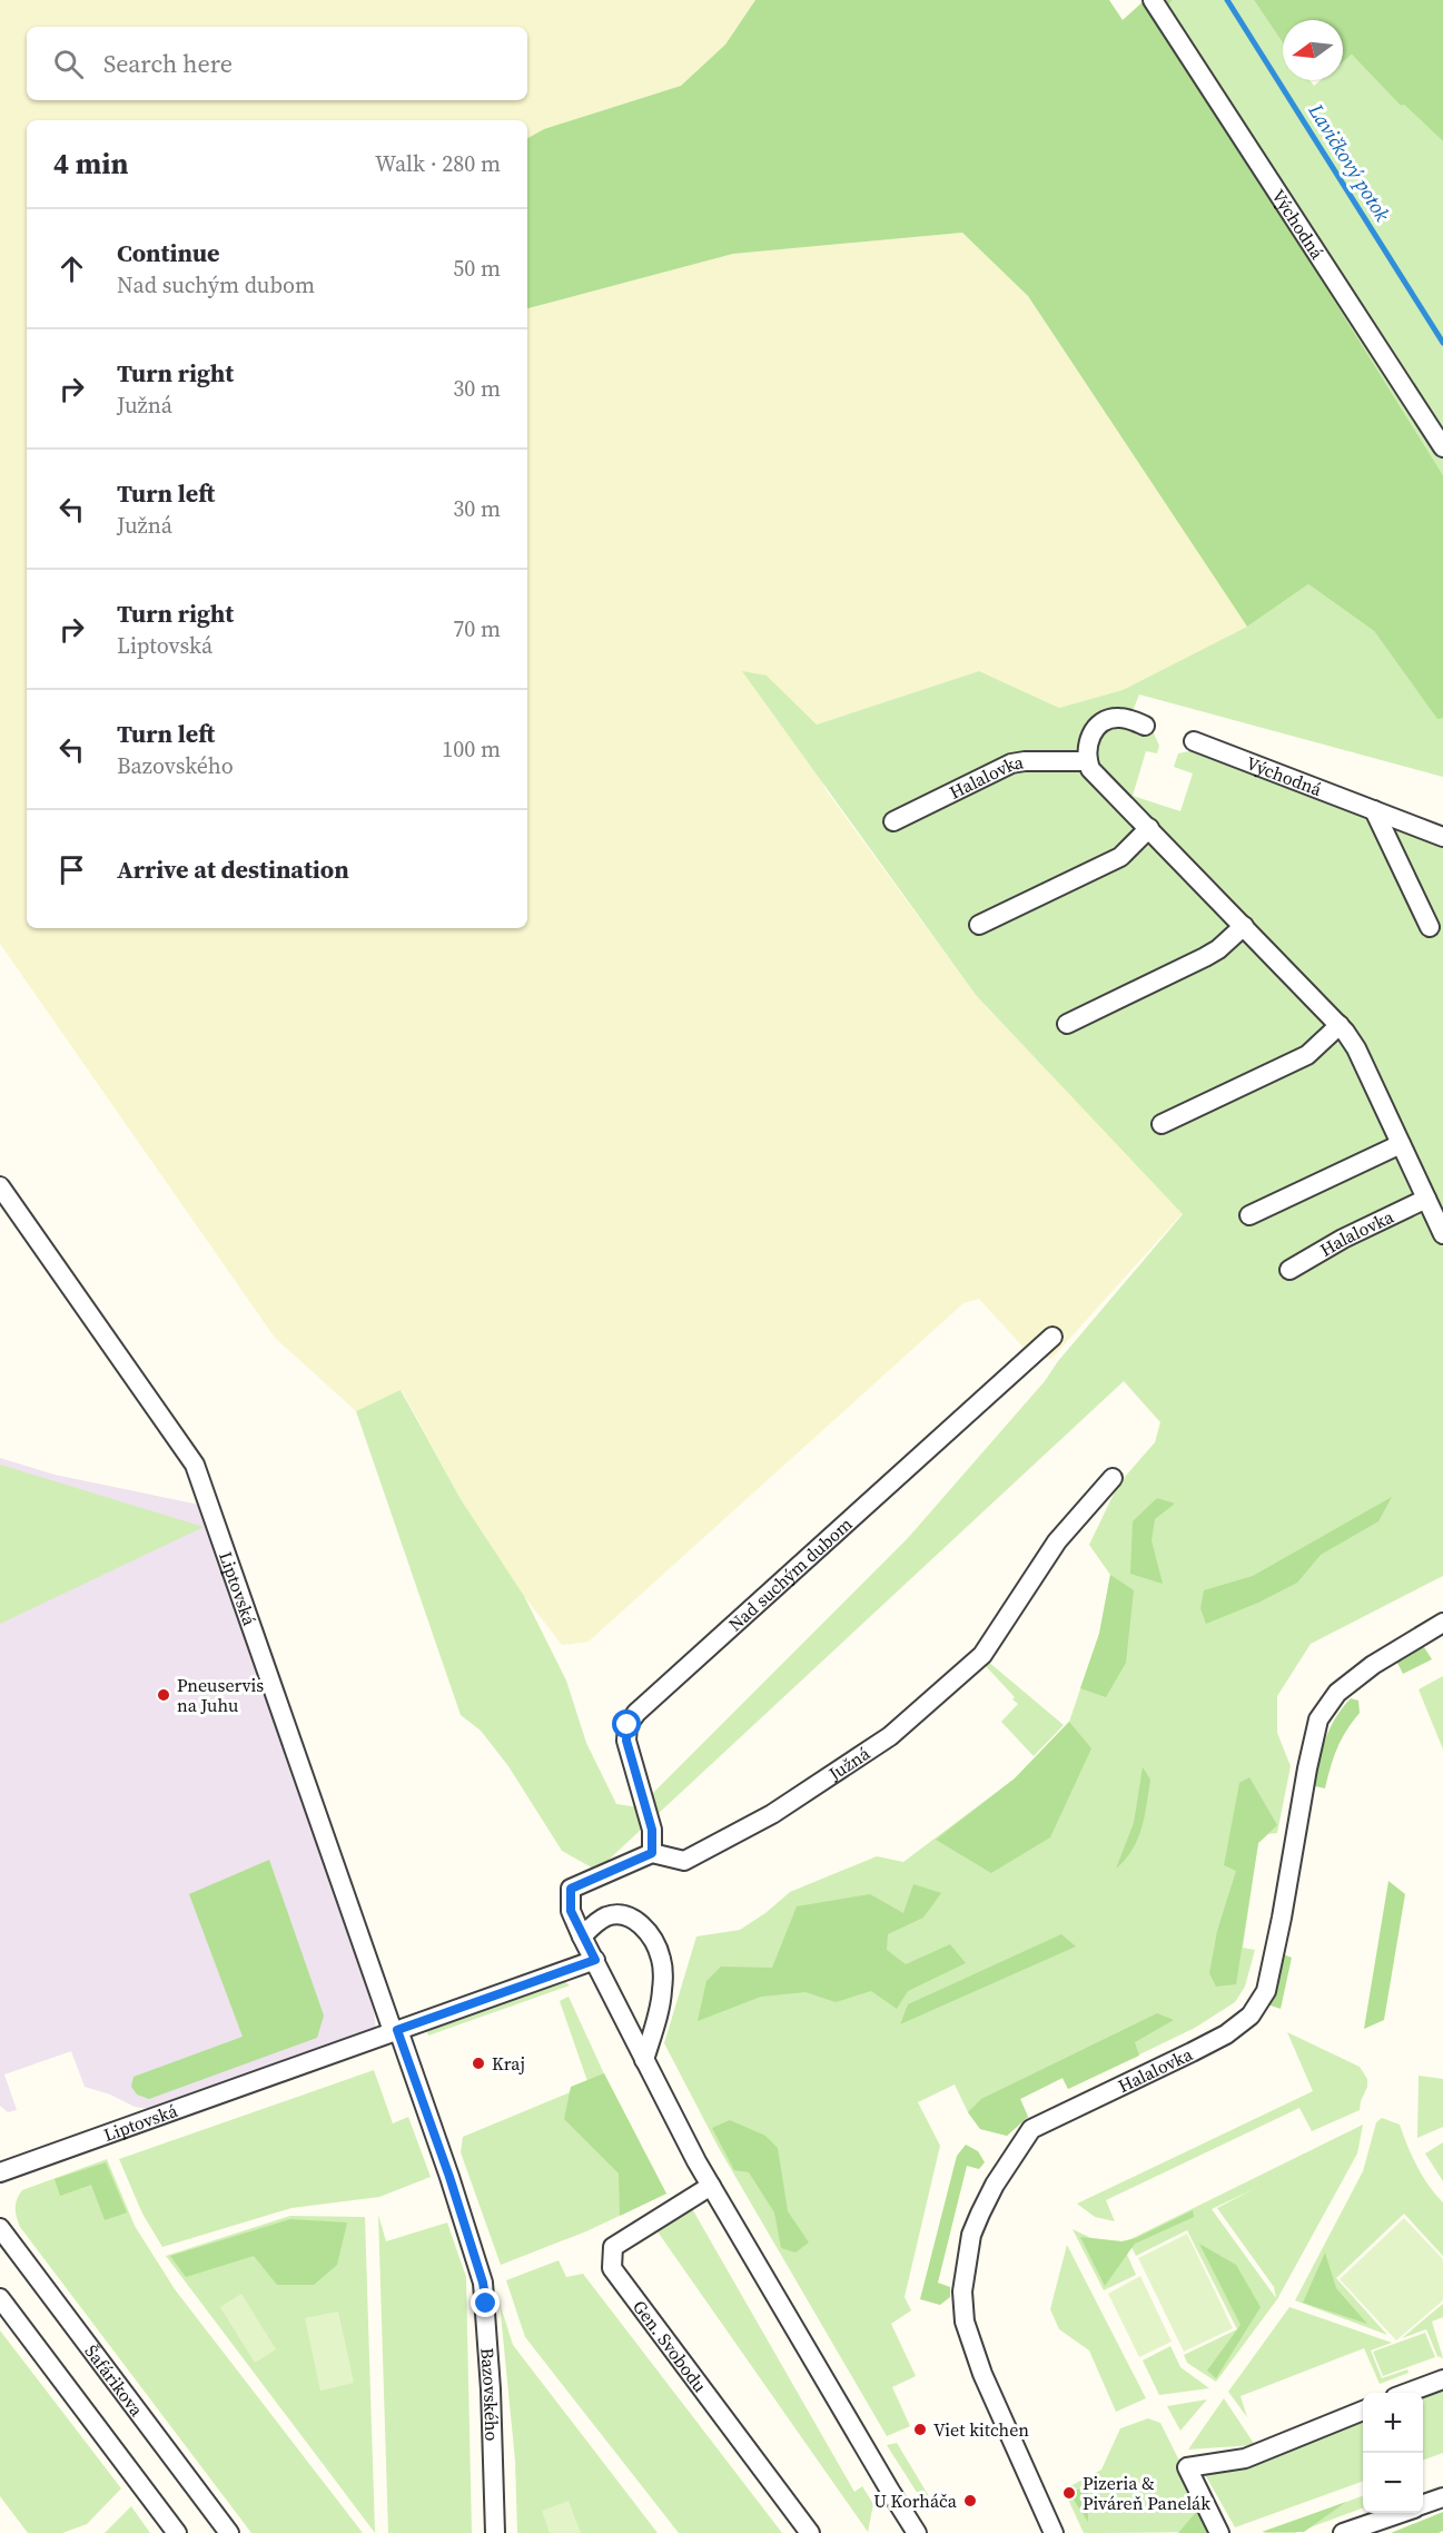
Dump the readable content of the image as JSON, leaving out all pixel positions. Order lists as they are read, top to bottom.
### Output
{
  "streets": {
    "street": [
      "Východná",
      "Halalovka",
      "Nad suchým dubom",
      "Liptovská",
      "Južná",
      "Gen. Svobodu",
      "Šafárikova",
      "Bazovského"
    ]
  },
  "crossings": [
    ["Nad suchým dubom", "Južná"],
    ["Liptovská", "Bazovského"]
  ],
  "water": ["Lavičkový potok"],
  "places": [
    "Pneuservis na Juhu",
    "Kraj",
    "Viet kitchen",
    "Pizeria & Piváreň Panelák",
    "U Korháča"
  ],
  "north": "left",
  "page": {
    "search": "Search here",
    "heading": ["4 min", "Walk · 280 m"],
    "list": [
      ["Continue", "Nad suchým dubom", "50 m"],
      ["Turn right", "Južná", "30 m"],
      ["Turn left", "Južná", "30 m"],
      ["Turn right", "Liptovská", "70 m"],
      ["Turn left", "Bazovského", "100 m"],
      "Arrive at destination"
    ],
    "map_buttons": ["+", "−"]
  }
}
